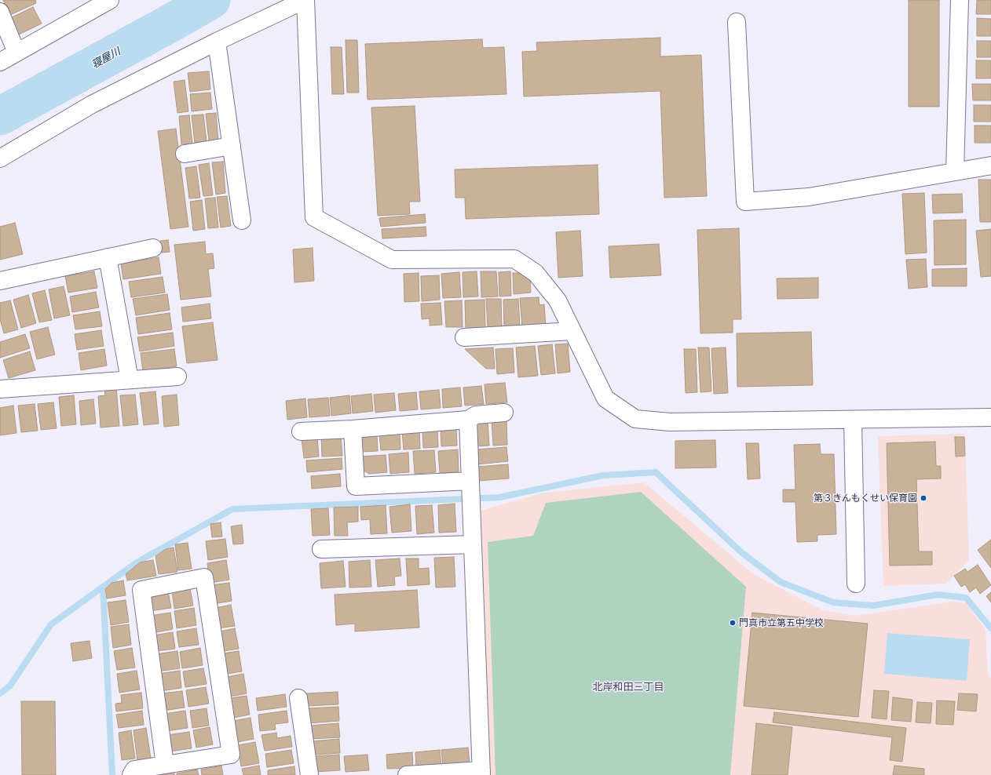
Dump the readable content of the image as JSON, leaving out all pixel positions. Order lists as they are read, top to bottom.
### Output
{
  "districts": ["北岸和田三丁目"],
  "water": ["寝屋川"],
  "places": ["第３きんもくせい保育園", "門真市立第五中学校"]
}
